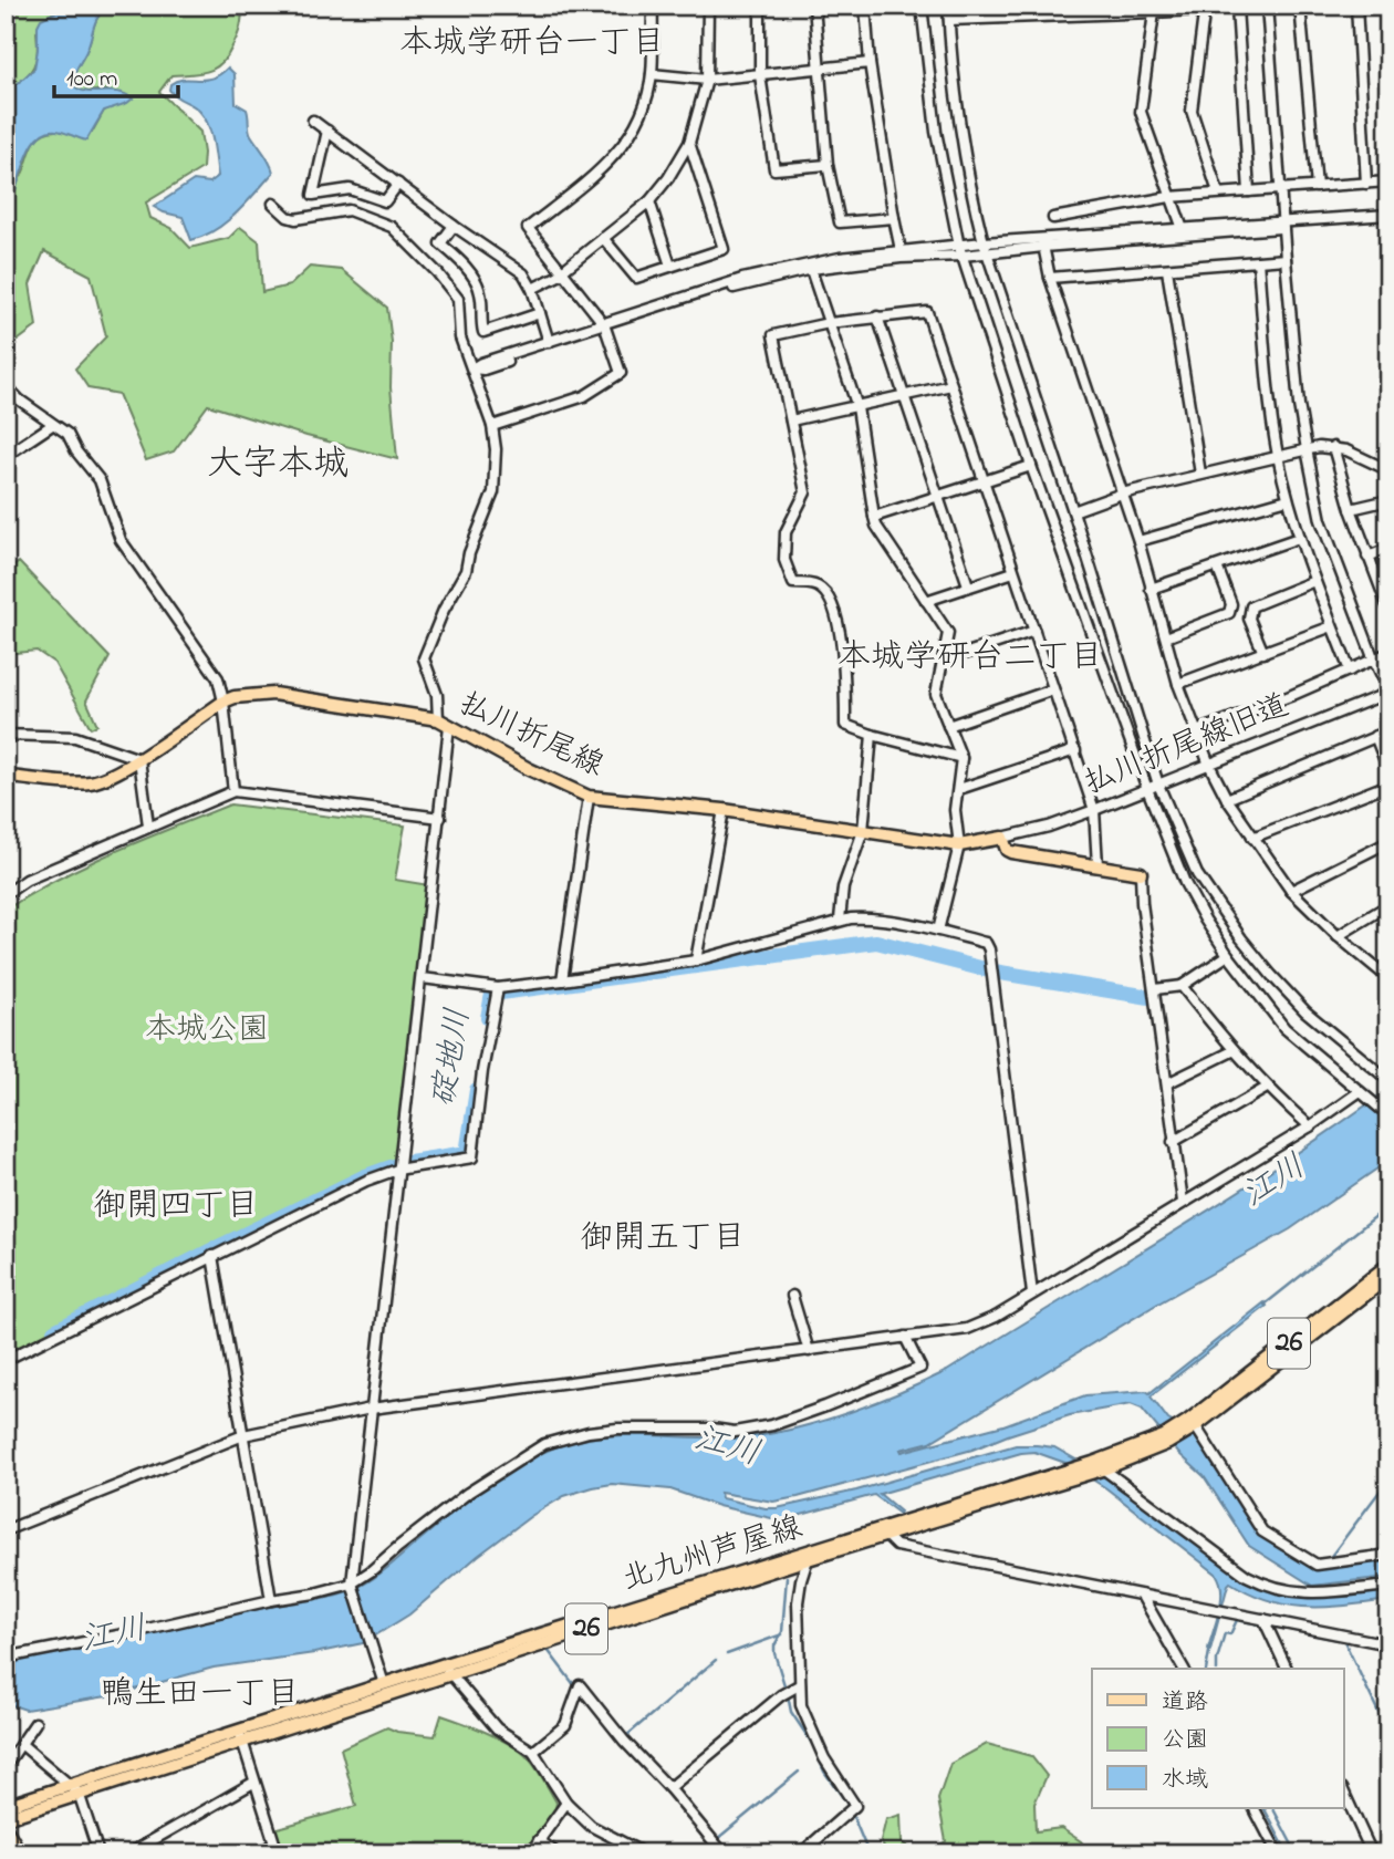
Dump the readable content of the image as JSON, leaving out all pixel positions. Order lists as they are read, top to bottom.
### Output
{
  "streets": {
    "main road": ["払川折尾線", "26", "北九州芦屋線"],
    "street": ["払川折尾線旧道"]
  },
  "crossings": [
    ["払川折尾線", "払川折尾線旧道"]
  ],
  "districts": [
    "本城学研台一丁目",
    "大字本城",
    "本城学研台二丁目",
    "御開四丁目",
    "御開五丁目",
    "鴨生田一丁目"
  ],
  "water": ["碇地川", "江川"],
  "parks": ["本城公園"],
  "legend": ["道路", "公園", "水域"],
  "scale_bar": "100 m"
}
